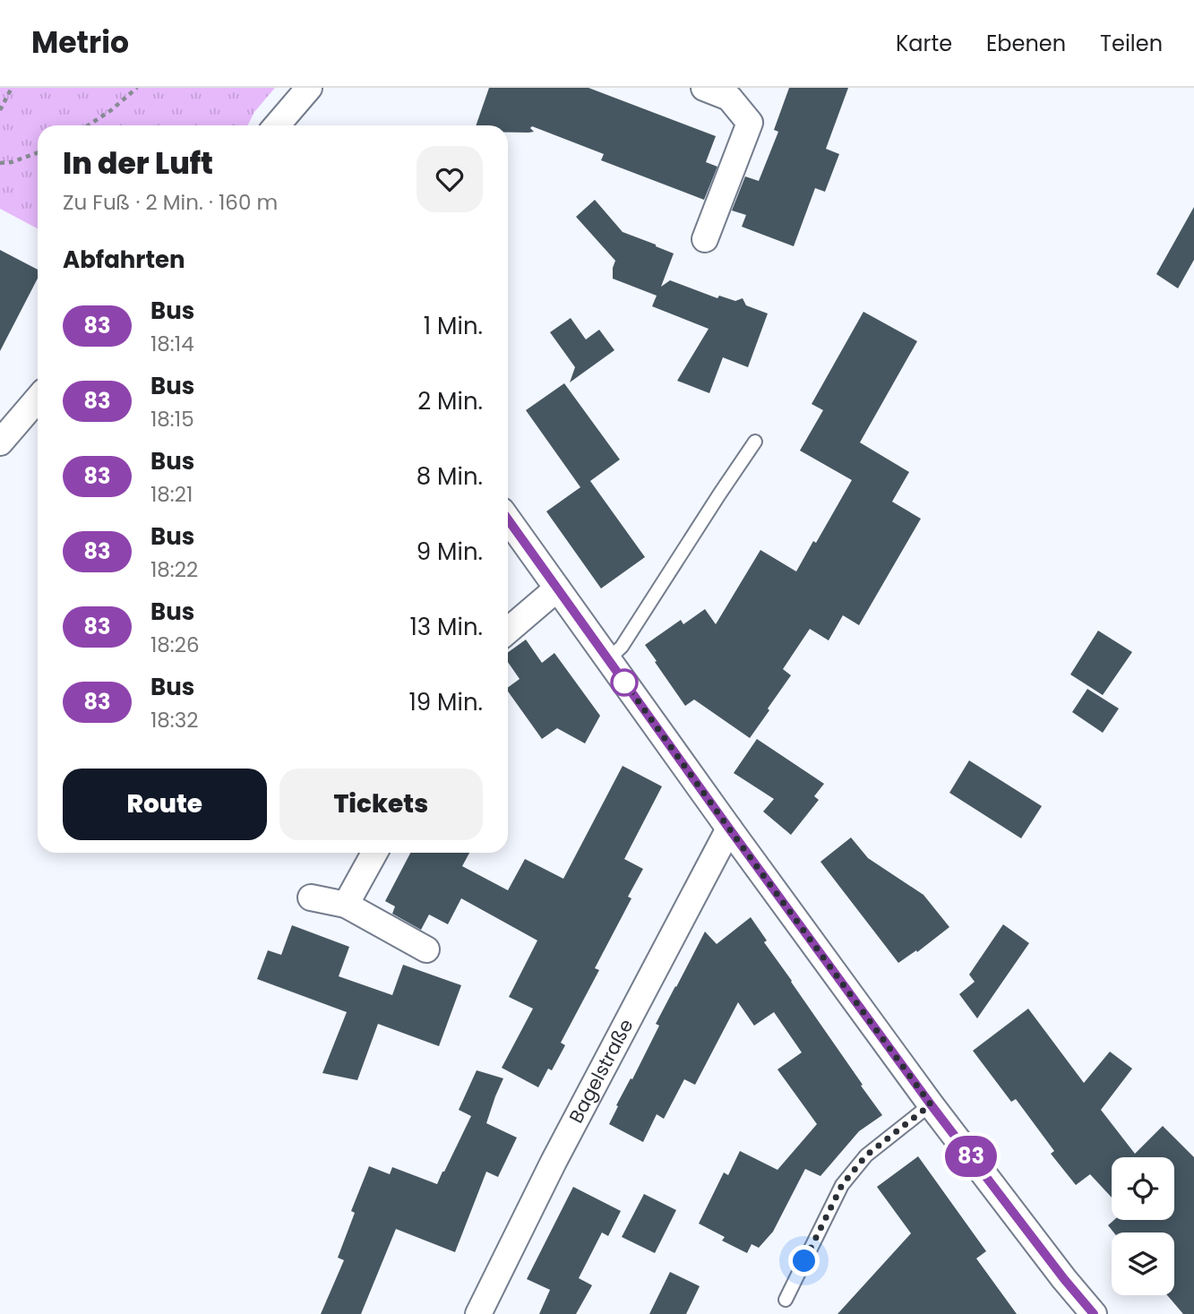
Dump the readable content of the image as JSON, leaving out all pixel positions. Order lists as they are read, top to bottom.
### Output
{
  "streets": {
    "street": ["Bagelstraße"]
  },
  "lines": ["bus line 83"],
  "page": {
    "header": "Metrio",
    "nav": ["Karte", "Ebenen", "Teilen"],
    "on_map": "83",
    "heading": [
      ["In der Luft", "Zu Fuß · 2 Min. · 160 m"],
      "Abfahrten"
    ],
    "list": [
      {
        "mark": "83",
        "name": "Bus",
        "note": "18:14",
        "value": "1 Min."
      },
      {
        "mark": "83",
        "name": "Bus",
        "note": "18:15",
        "value": "2 Min."
      },
      {
        "mark": "83",
        "name": "Bus",
        "note": "18:21",
        "value": "8 Min."
      },
      {
        "mark": "83",
        "name": "Bus",
        "note": "18:22",
        "value": "9 Min."
      },
      {
        "mark": "83",
        "name": "Bus",
        "note": "18:26",
        "value": "13 Min."
      },
      {
        "mark": "83",
        "name": "Bus",
        "note": "18:32",
        "value": "19 Min."
      }
    ],
    "buttons": ["Route", "Tickets"]
  }
}
